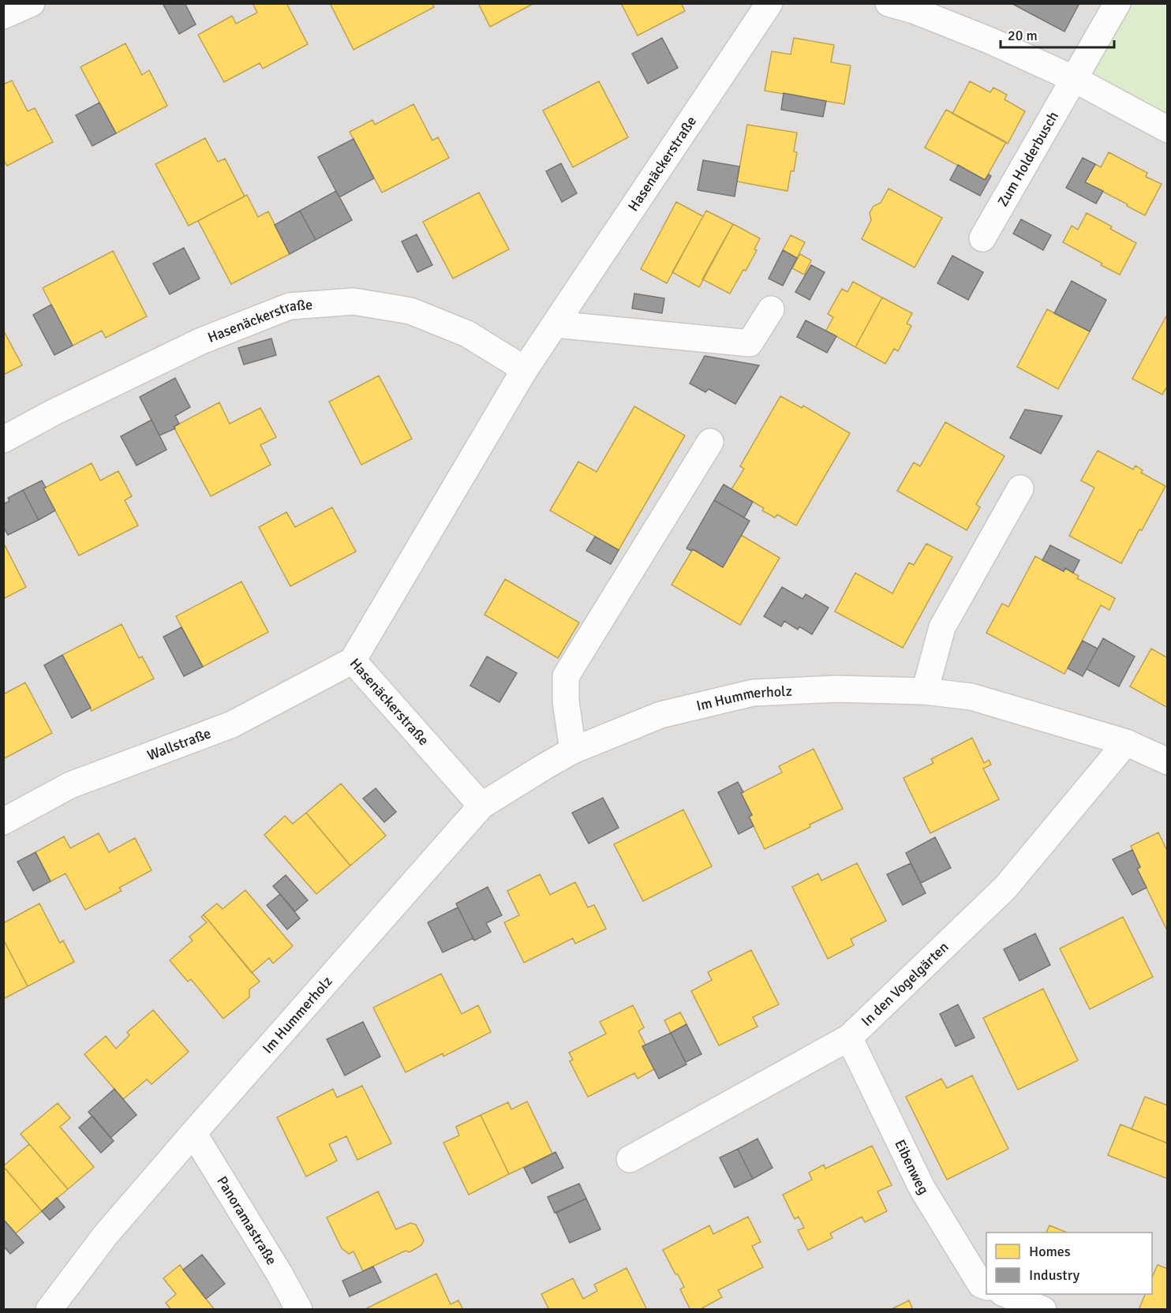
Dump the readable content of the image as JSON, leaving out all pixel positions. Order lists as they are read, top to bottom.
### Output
{
  "streets": {
    "street": [
      "Zum Holderbusch",
      "Hasenäckerstraße",
      "Im Hummerholz",
      "Wallstraße",
      "In den Vogelgärten",
      "Eibenweg",
      "Panoramastraße"
    ]
  },
  "crossings": [
    ["Hasenäckerstraße", "Im Hummerholz"],
    ["Hasenäckerstraße", "Wallstraße"],
    ["Im Hummerholz", "In den Vogelgärten"],
    ["Im Hummerholz", "Panoramastraße"],
    ["In den Vogelgärten", "Eibenweg"]
  ],
  "legend": ["Homes", "Industry"],
  "scale_bar": "20 m"
}
